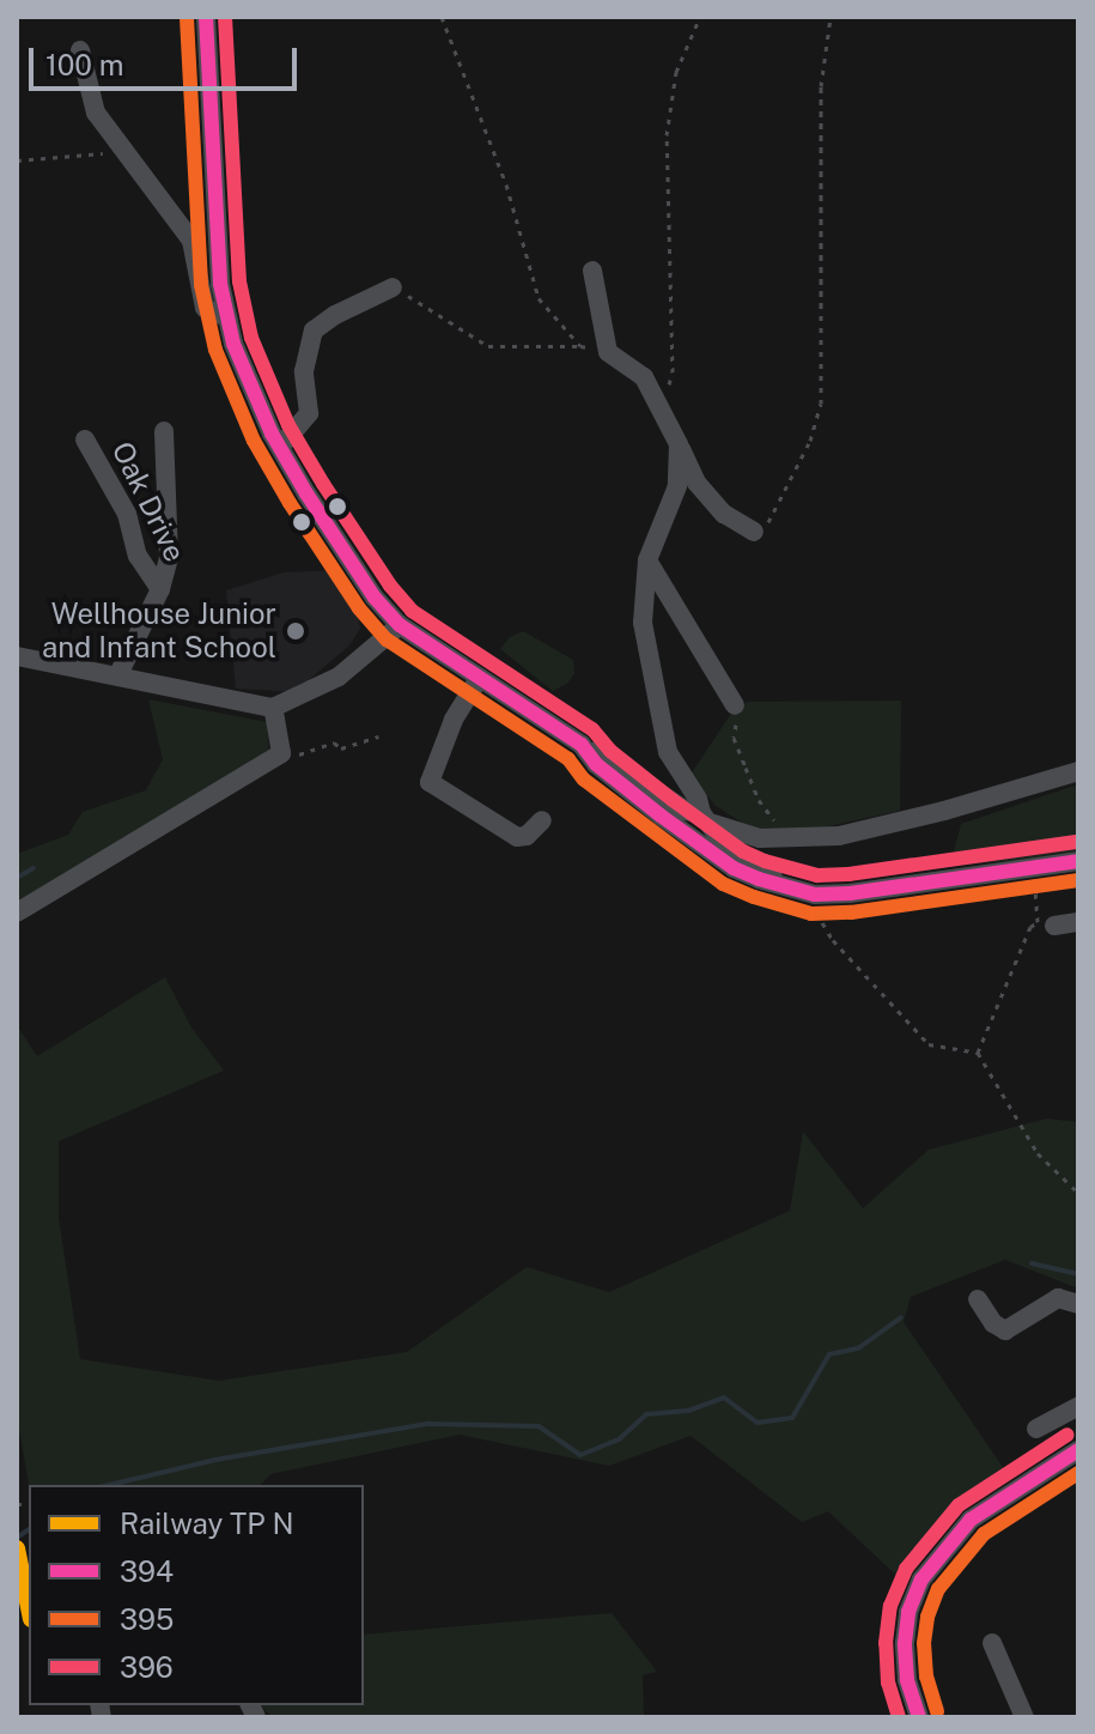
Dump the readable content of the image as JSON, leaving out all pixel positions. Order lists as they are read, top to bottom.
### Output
{
  "streets": {
    "street": ["Oak Drive"]
  },
  "places": ["Wellhouse Junior and Infant School"],
  "lines": ["transit line 394", "transit line 396", "transit line 395"],
  "legend": [
    "Railway TP N",
    "394",
    "395",
    "396"
  ],
  "scale_bar": "100 m"
}
